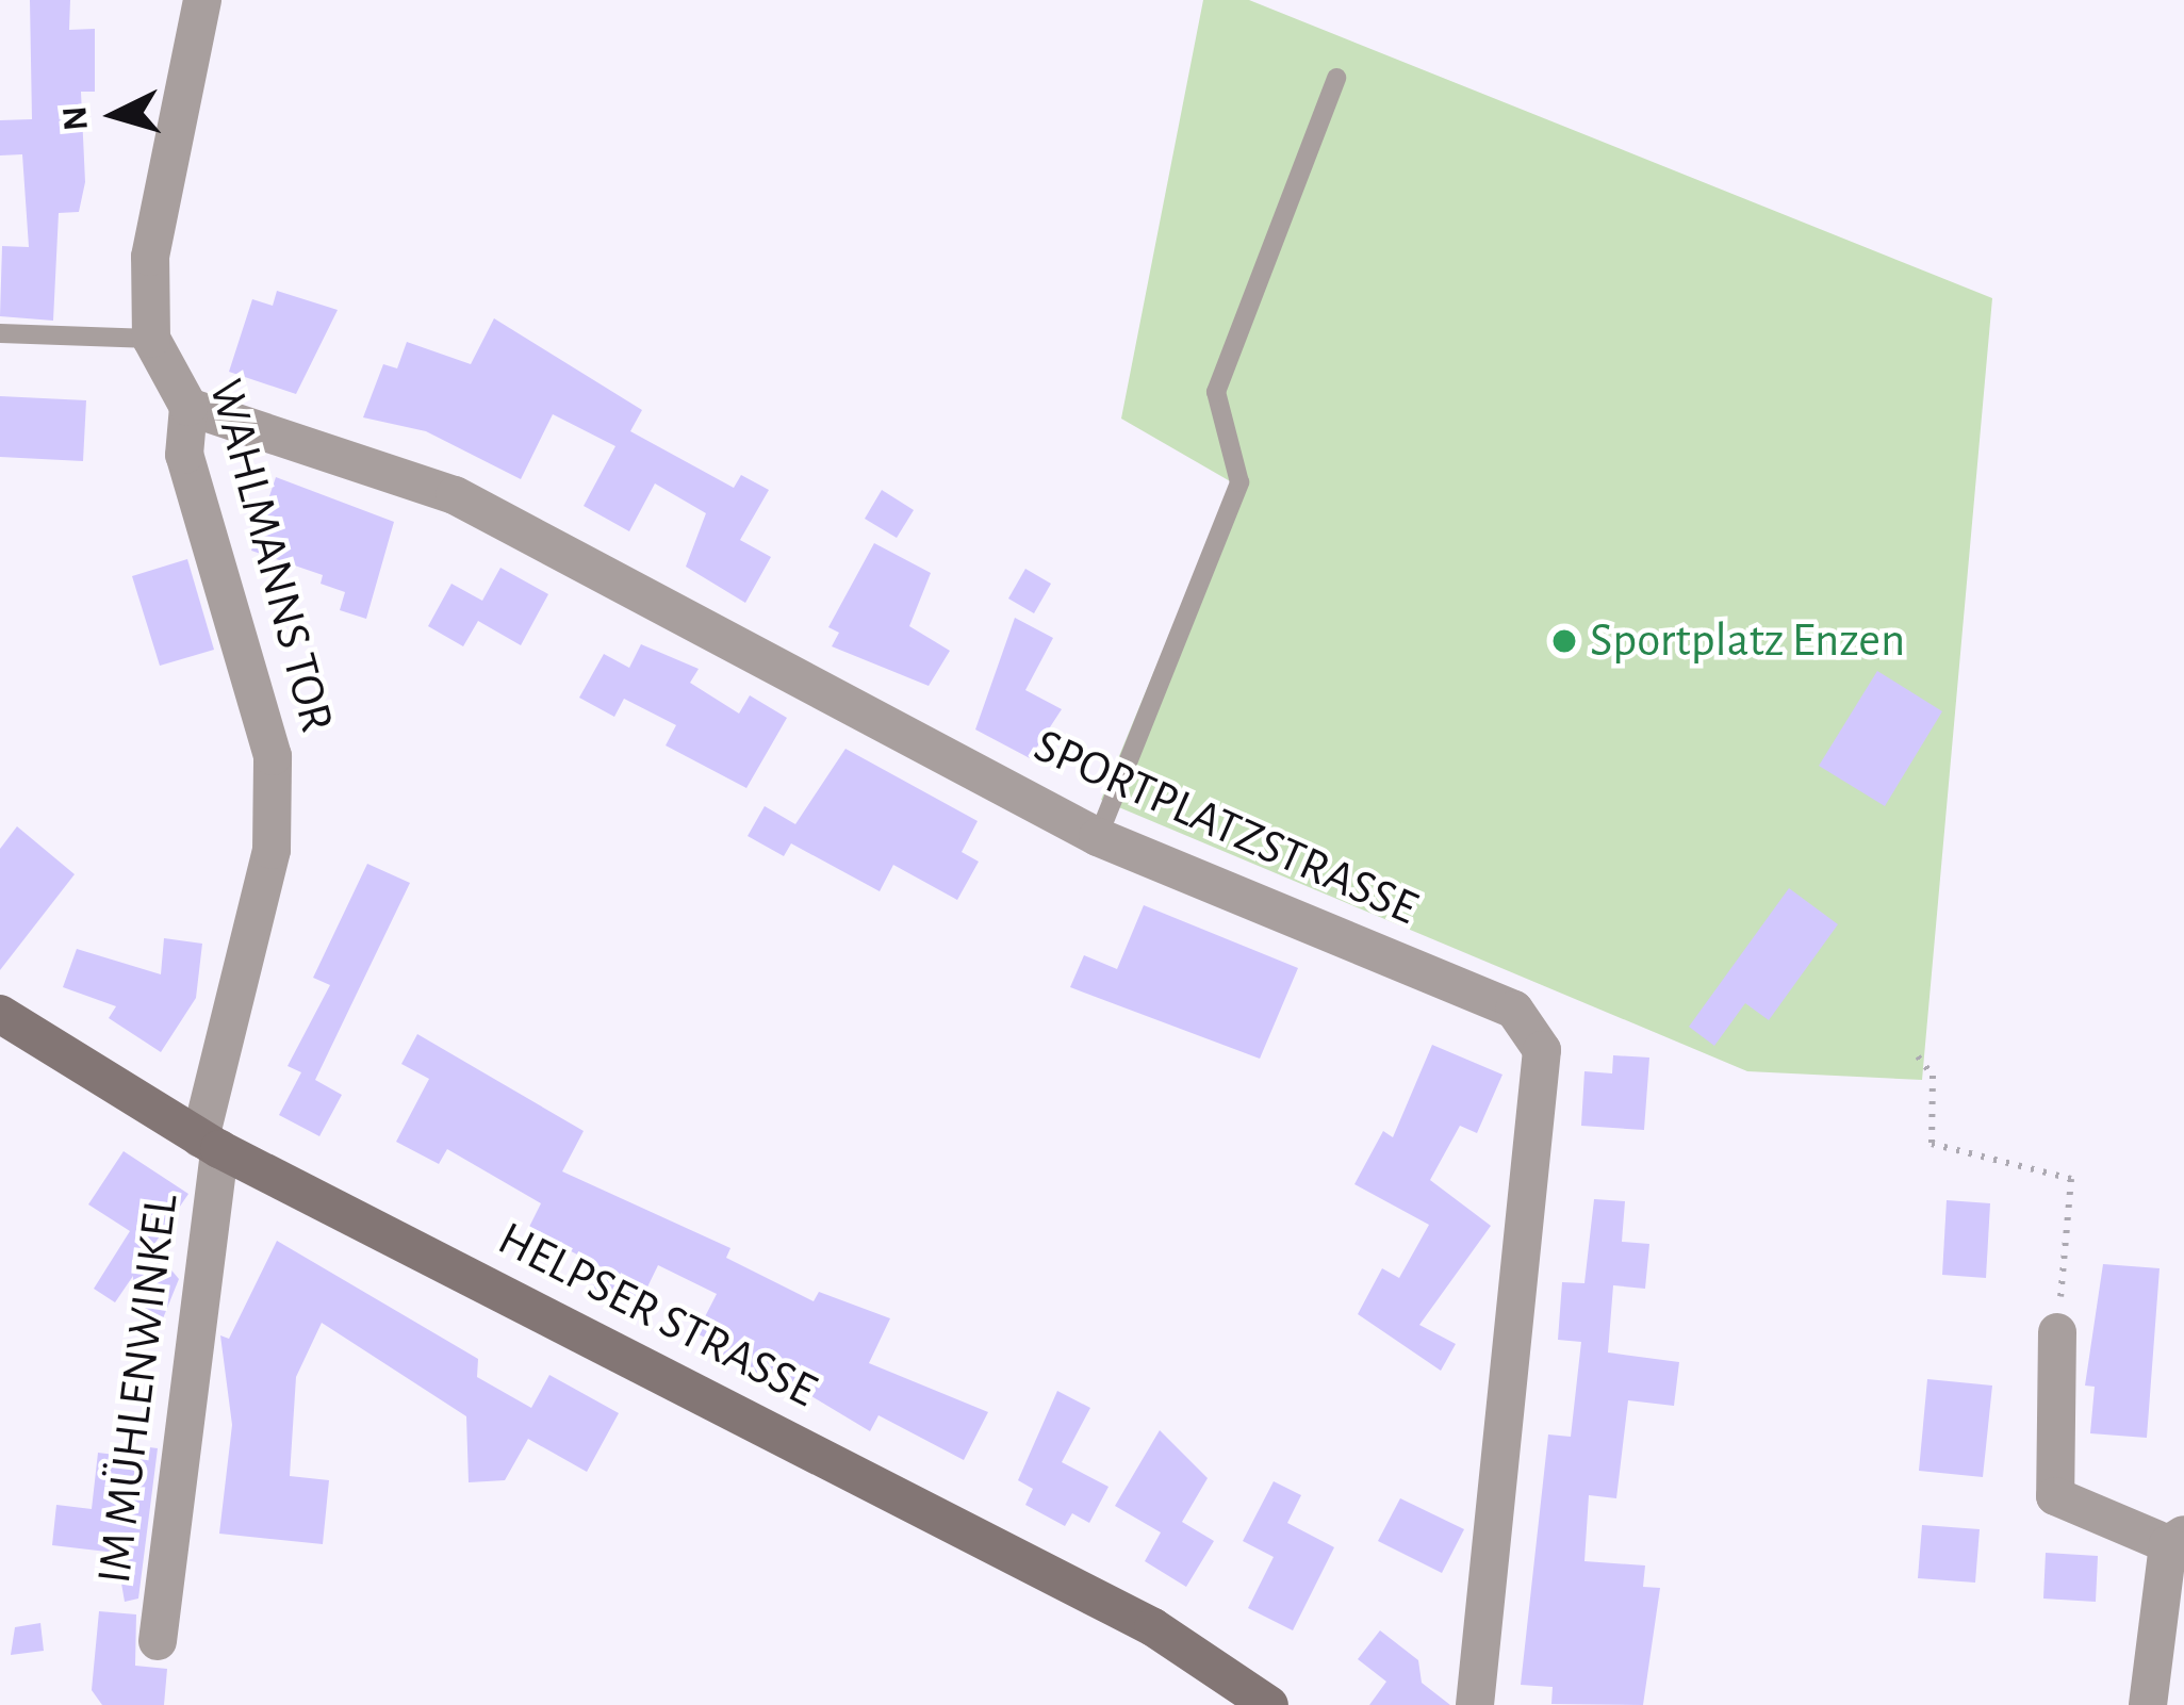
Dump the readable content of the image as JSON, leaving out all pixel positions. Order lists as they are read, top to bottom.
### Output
{
  "streets": {
    "street": [
      "WAHLMANNS TOR",
      "SPORTPLATZSTRASSE",
      "HELPSER STRASSE",
      "IM MÜHLENWINKEL"
    ]
  },
  "crossings": [
    ["WAHLMANNS TOR", "SPORTPLATZSTRASSE"],
    ["WAHLMANNS TOR", "HELPSER STRASSE"],
    ["WAHLMANNS TOR", "IM MÜHLENWINKEL"],
    ["HELPSER STRASSE", "IM MÜHLENWINKEL"]
  ],
  "places": ["Sportplatz Enzen"],
  "north": "left"
}
